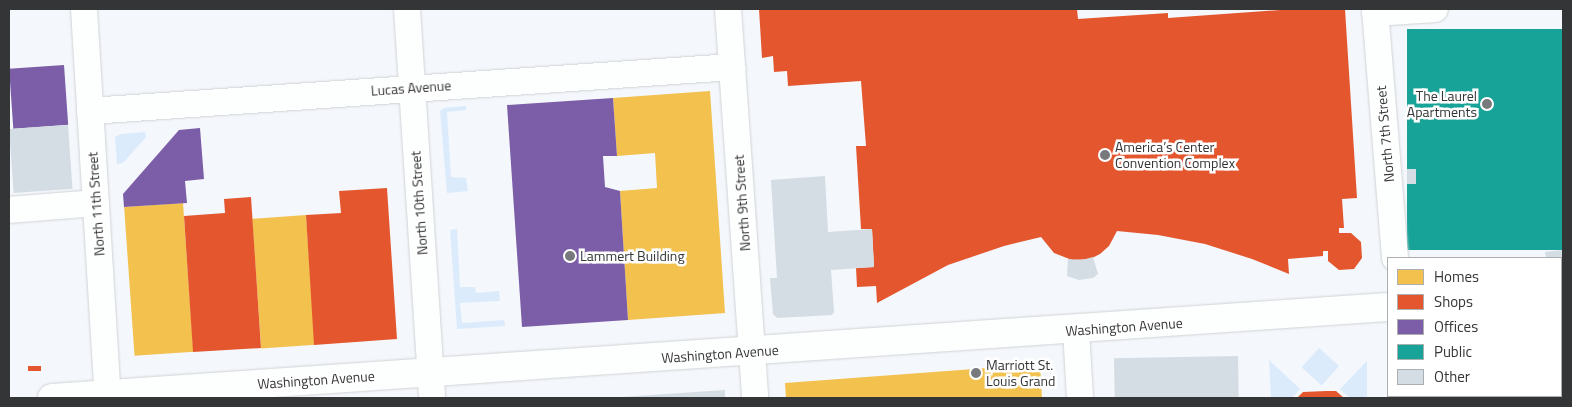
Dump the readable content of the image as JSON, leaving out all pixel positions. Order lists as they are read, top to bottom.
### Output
{
  "streets": {
    "main road": ["Washington Avenue"],
    "street": [
      "Lucas Avenue",
      "North 7th Street",
      "North 10th Street",
      "North 9th Street",
      "North 11th Street"
    ]
  },
  "crossings": [
    ["Lucas Avenue", "North 10th Street"],
    ["Lucas Avenue", "North 9th Street"],
    ["Lucas Avenue", "North 11th Street"],
    ["North 10th Street", "Washington Avenue"],
    ["North 9th Street", "Washington Avenue"],
    ["North 11th Street", "Washington Avenue"]
  ],
  "places": [
    "The Laurel Apartments",
    "America’s Center Convention Complex",
    "Lammert Building",
    "Marriott St. Louis Grand"
  ],
  "legend": [
    "Homes",
    "Shops",
    "Offices",
    "Public",
    "Other"
  ]
}
